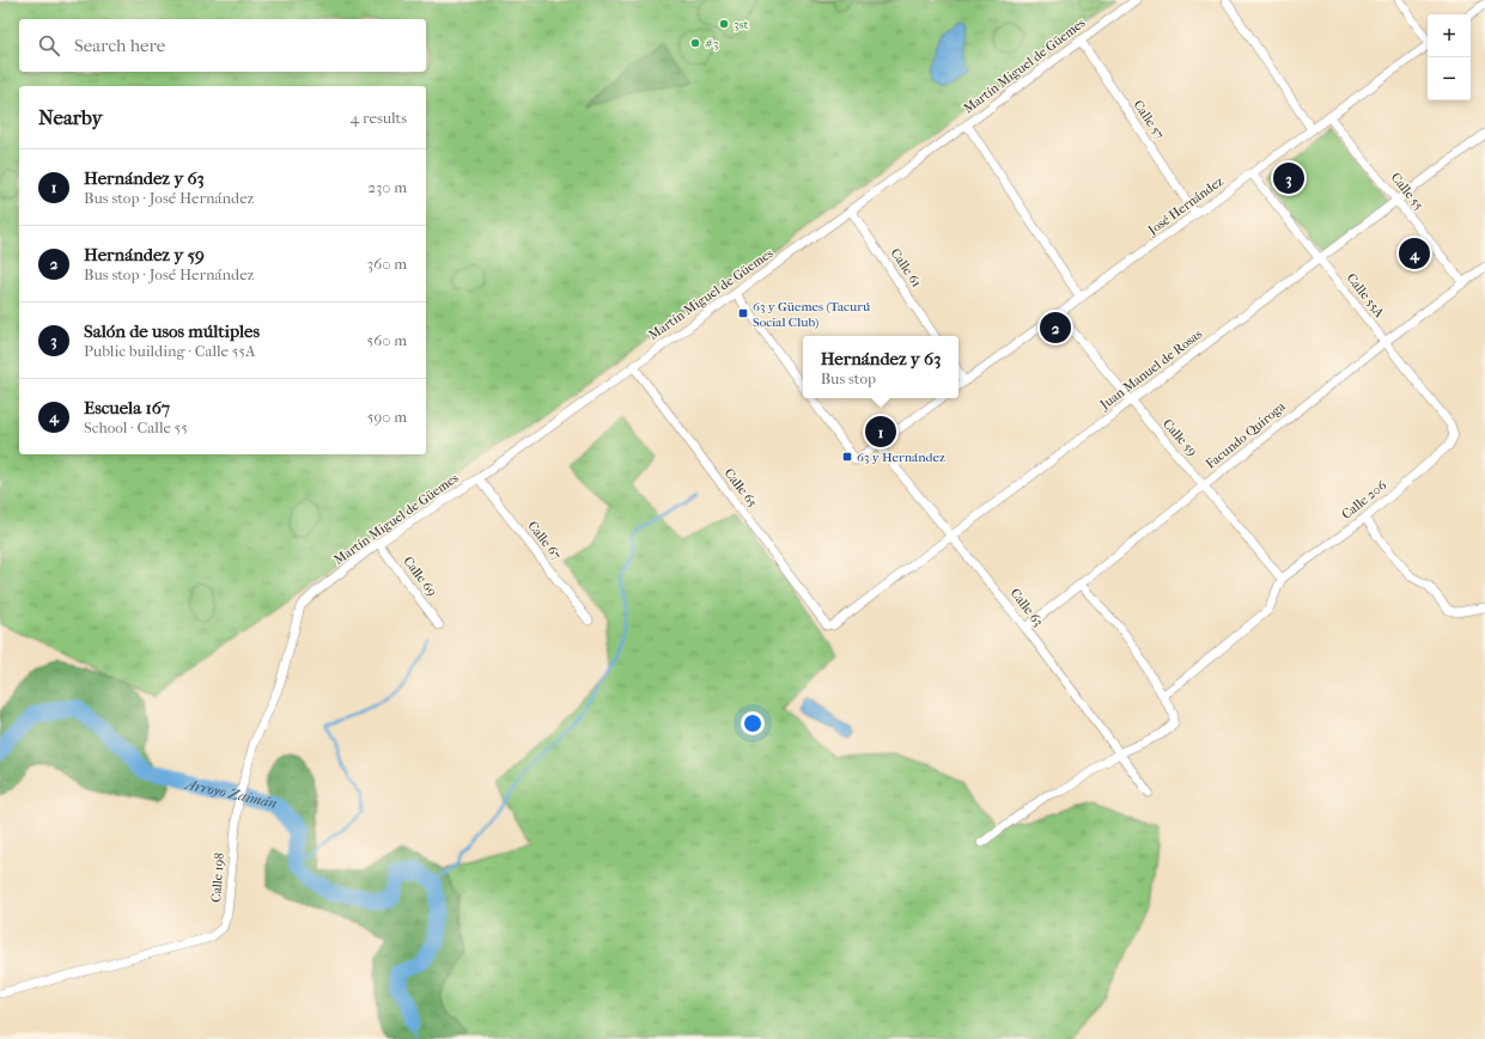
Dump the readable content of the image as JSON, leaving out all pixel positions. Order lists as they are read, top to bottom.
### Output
{
  "streets": {
    "street": [
      "Martín Miguel de Güemes",
      "Calle 57",
      "Calle 55",
      "José Hernández",
      "Calle 61",
      "Calle 55A",
      "Juan Manuel de Rosas",
      "Facundo Quiroga",
      "Calle 59",
      "Calle 65",
      "Calle 206",
      "Calle 67",
      "Calle 69",
      "Calle 63",
      "Calle 198"
    ]
  },
  "crossings": [
    ["Martín Miguel de Güemes", "Calle 57"],
    ["Martín Miguel de Güemes", "Calle 61"],
    ["Martín Miguel de Güemes", "Calle 65"],
    ["Martín Miguel de Güemes", "Calle 67"],
    ["Martín Miguel de Güemes", "Calle 69"],
    ["Martín Miguel de Güemes", "Calle 198"],
    ["Calle 57", "José Hernández"],
    ["Calle 55", "José Hernández"],
    ["Calle 55", "Juan Manuel de Rosas"],
    ["Calle 55", "Facundo Quiroga"],
    ["José Hernández", "Calle 55A"],
    ["José Hernández", "Calle 59"],
    ["Calle 55A", "Juan Manuel de Rosas"],
    ["Calle 55A", "Facundo Quiroga"],
    ["Calle 55A", "Calle 206"],
    ["Juan Manuel de Rosas", "Calle 59"],
    ["Juan Manuel de Rosas", "Calle 65"],
    ["Juan Manuel de Rosas", "Calle 63"],
    ["Facundo Quiroga", "Calle 59"],
    ["Facundo Quiroga", "Calle 63"],
    ["Calle 59", "Calle 206"]
  ],
  "water": ["Arroyo Zaimán"],
  "places": {
    "other": ["3st", "#3"],
    "transit": ["63 y Güemes (Tacurú Social Club)", "63 y Hernández"]
  },
  "page": {
    "map_buttons": ["+", "−"],
    "search": "Search here",
    "heading": ["Nearby", "4 results"],
    "list": [
      {
        "mark": "1",
        "name": "Hernández y 63",
        "note": "Bus stop · José Hernández",
        "value": "230 m"
      },
      {
        "mark": "2",
        "name": "Hernández y 59",
        "note": "Bus stop · José Hernández",
        "value": "360 m"
      },
      {
        "mark": "3",
        "name": "Salón de usos múltiples",
        "note": "Public building · Calle 55A",
        "value": "560 m"
      },
      {
        "mark": "4",
        "name": "Escuela 167",
        "note": "School · Calle 55",
        "value": "590 m"
      }
    ],
    "pins": [
      "3",
      "4",
      "2",
      "1"
    ],
    "popup": ["Hernández y 63", "Bus stop"]
  }
}
